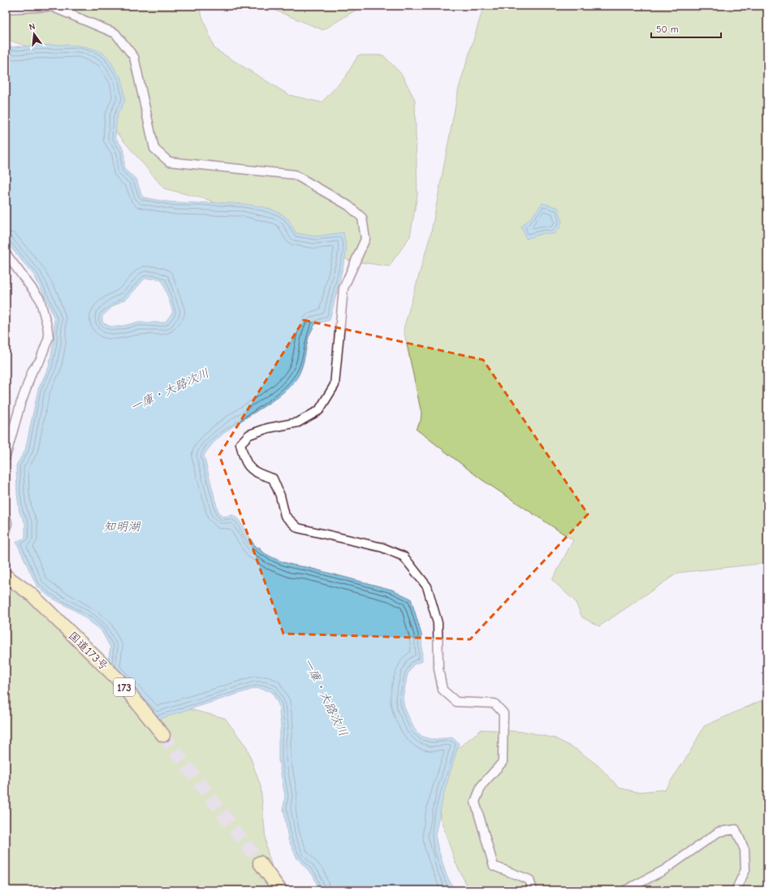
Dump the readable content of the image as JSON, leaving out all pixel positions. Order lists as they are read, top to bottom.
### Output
{
  "streets": {
    "highway": ["国道173号", "173"]
  },
  "water": ["一庫・大路次川", "知明湖"],
  "scale_bar": "50 m",
  "north": "top"
}
